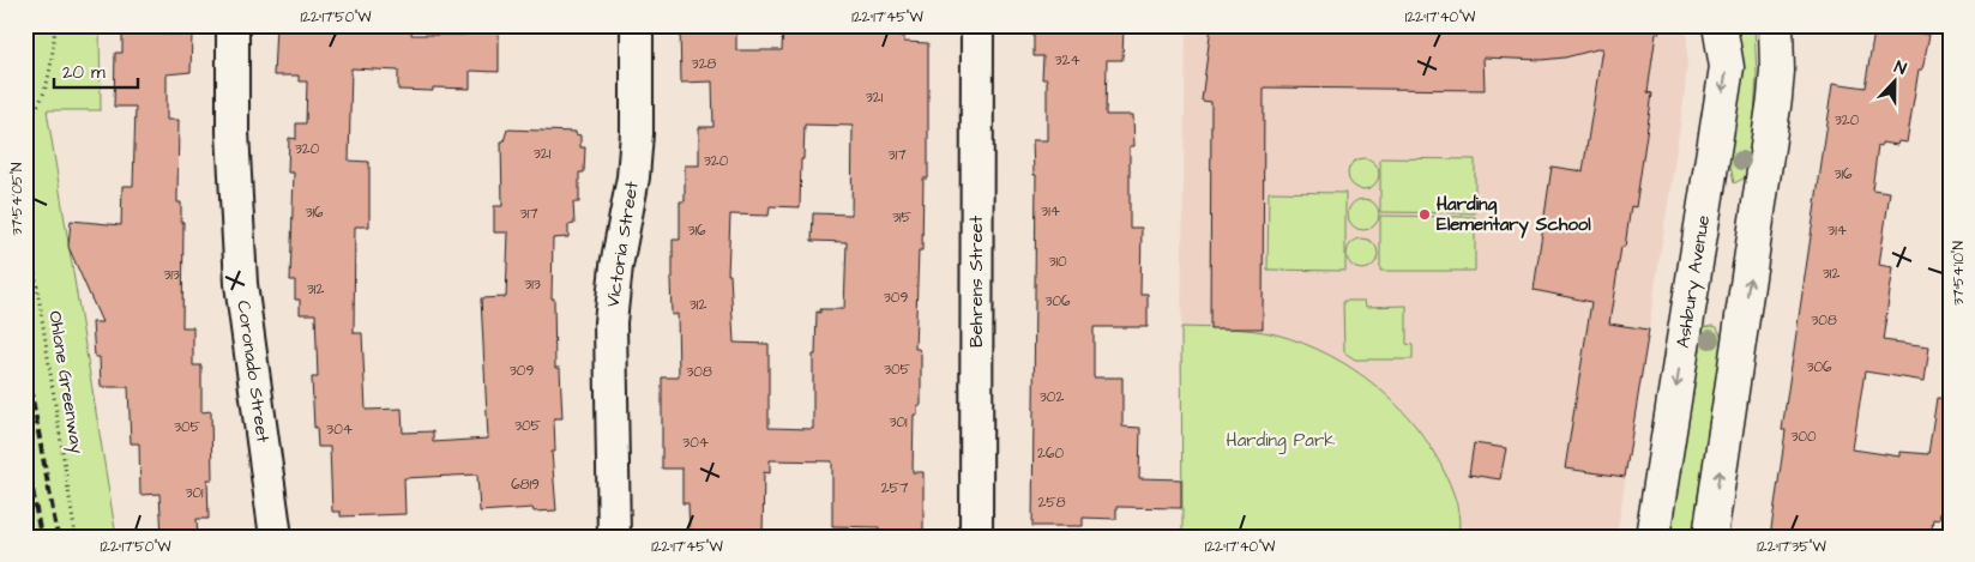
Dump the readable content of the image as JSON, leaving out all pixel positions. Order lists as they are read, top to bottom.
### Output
{
  "streets": {
    "street": [
      "Victoria Street",
      "Behrens Street",
      "Ashbury Avenue",
      "Coronado Street"
    ],
    "path": ["Ohlone Greenway"]
  },
  "parks": ["Harding Park"],
  "places": ["Harding Elementary School"],
  "house_numbers": [
    "324",
    "328",
    "321",
    "320",
    "320",
    "321",
    "317",
    "320",
    "316",
    "314",
    "316",
    "317",
    "315",
    "316",
    "314",
    "310",
    "312",
    "313",
    "313",
    "312",
    "309",
    "306",
    "312",
    "308",
    "306",
    "305",
    "309",
    "308",
    "302",
    "301",
    "305",
    "305",
    "304",
    "300",
    "304",
    "260",
    "6819",
    "257",
    "301",
    "258"
  ],
  "scale_bar": "20 m",
  "north": "top",
  "coordinates": [
    "122°17'50\"W",
    "122°17'45\"W",
    "122°17'40\"W",
    "37°54'05\"N",
    "37°54'10\"N",
    "122°17'35\"W"
  ]
}
